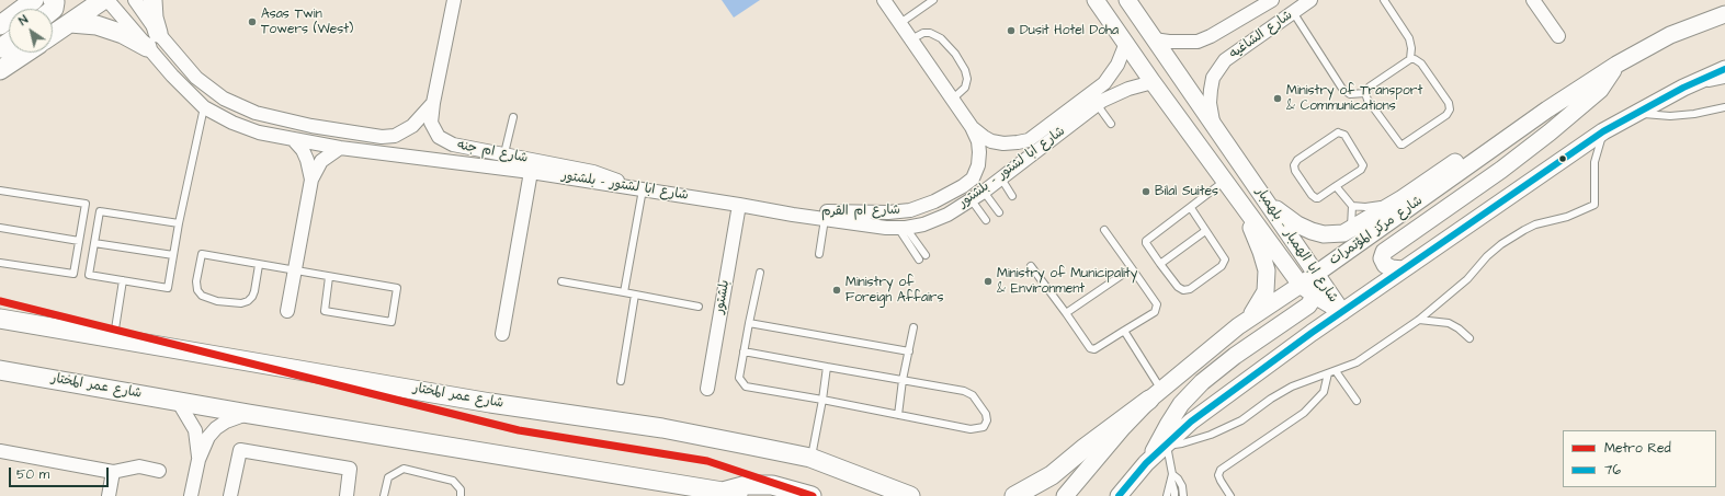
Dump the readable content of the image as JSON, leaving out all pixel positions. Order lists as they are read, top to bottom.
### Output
{
  "streets": {
    "main road": ["شارع عمر المختار"],
    "street": [
      "شارع الشاغيه",
      "شارع ام جنه",
      "شارع ابا لشتور - بلشتور",
      "شارع ام القرم",
      "شارع مركز المؤتمرات",
      "شارع ابا الهمبار - بلهمبار",
      "بلشتور"
    ]
  },
  "crossings": [
    ["شارع الشاغيه", "شارع ابا الهمبار - بلهمبار"],
    ["شارع ام جنه", "شارع ابا لشتور - بلشتور"],
    ["شارع ابا لشتور - بلشتور", "شارع ام القرم"],
    ["شارع ابا لشتور - بلشتور", "شارع ابا الهمبار - بلهمبار"],
    ["شارع ابا لشتور - بلشتور", "بلشتور"],
    ["شارع ام القرم", "شارع ابا الهمبار - بلهمبار"],
    ["شارع مركز المؤتمرات", "شارع ابا الهمبار - بلهمبار"]
  ],
  "places": [
    "Asas Twin Towers (West)",
    "Dusit Hotel Doha",
    "Ministry of Transport & Communications",
    "Bilal Suites",
    "Ministry of Municipality & Environment",
    "Ministry of Foreign Affairs"
  ],
  "lines": ["transit line 76", "metro line Red"],
  "legend": ["Metro Red", "76"],
  "scale_bar": "50 m",
  "north": "top left"
}
